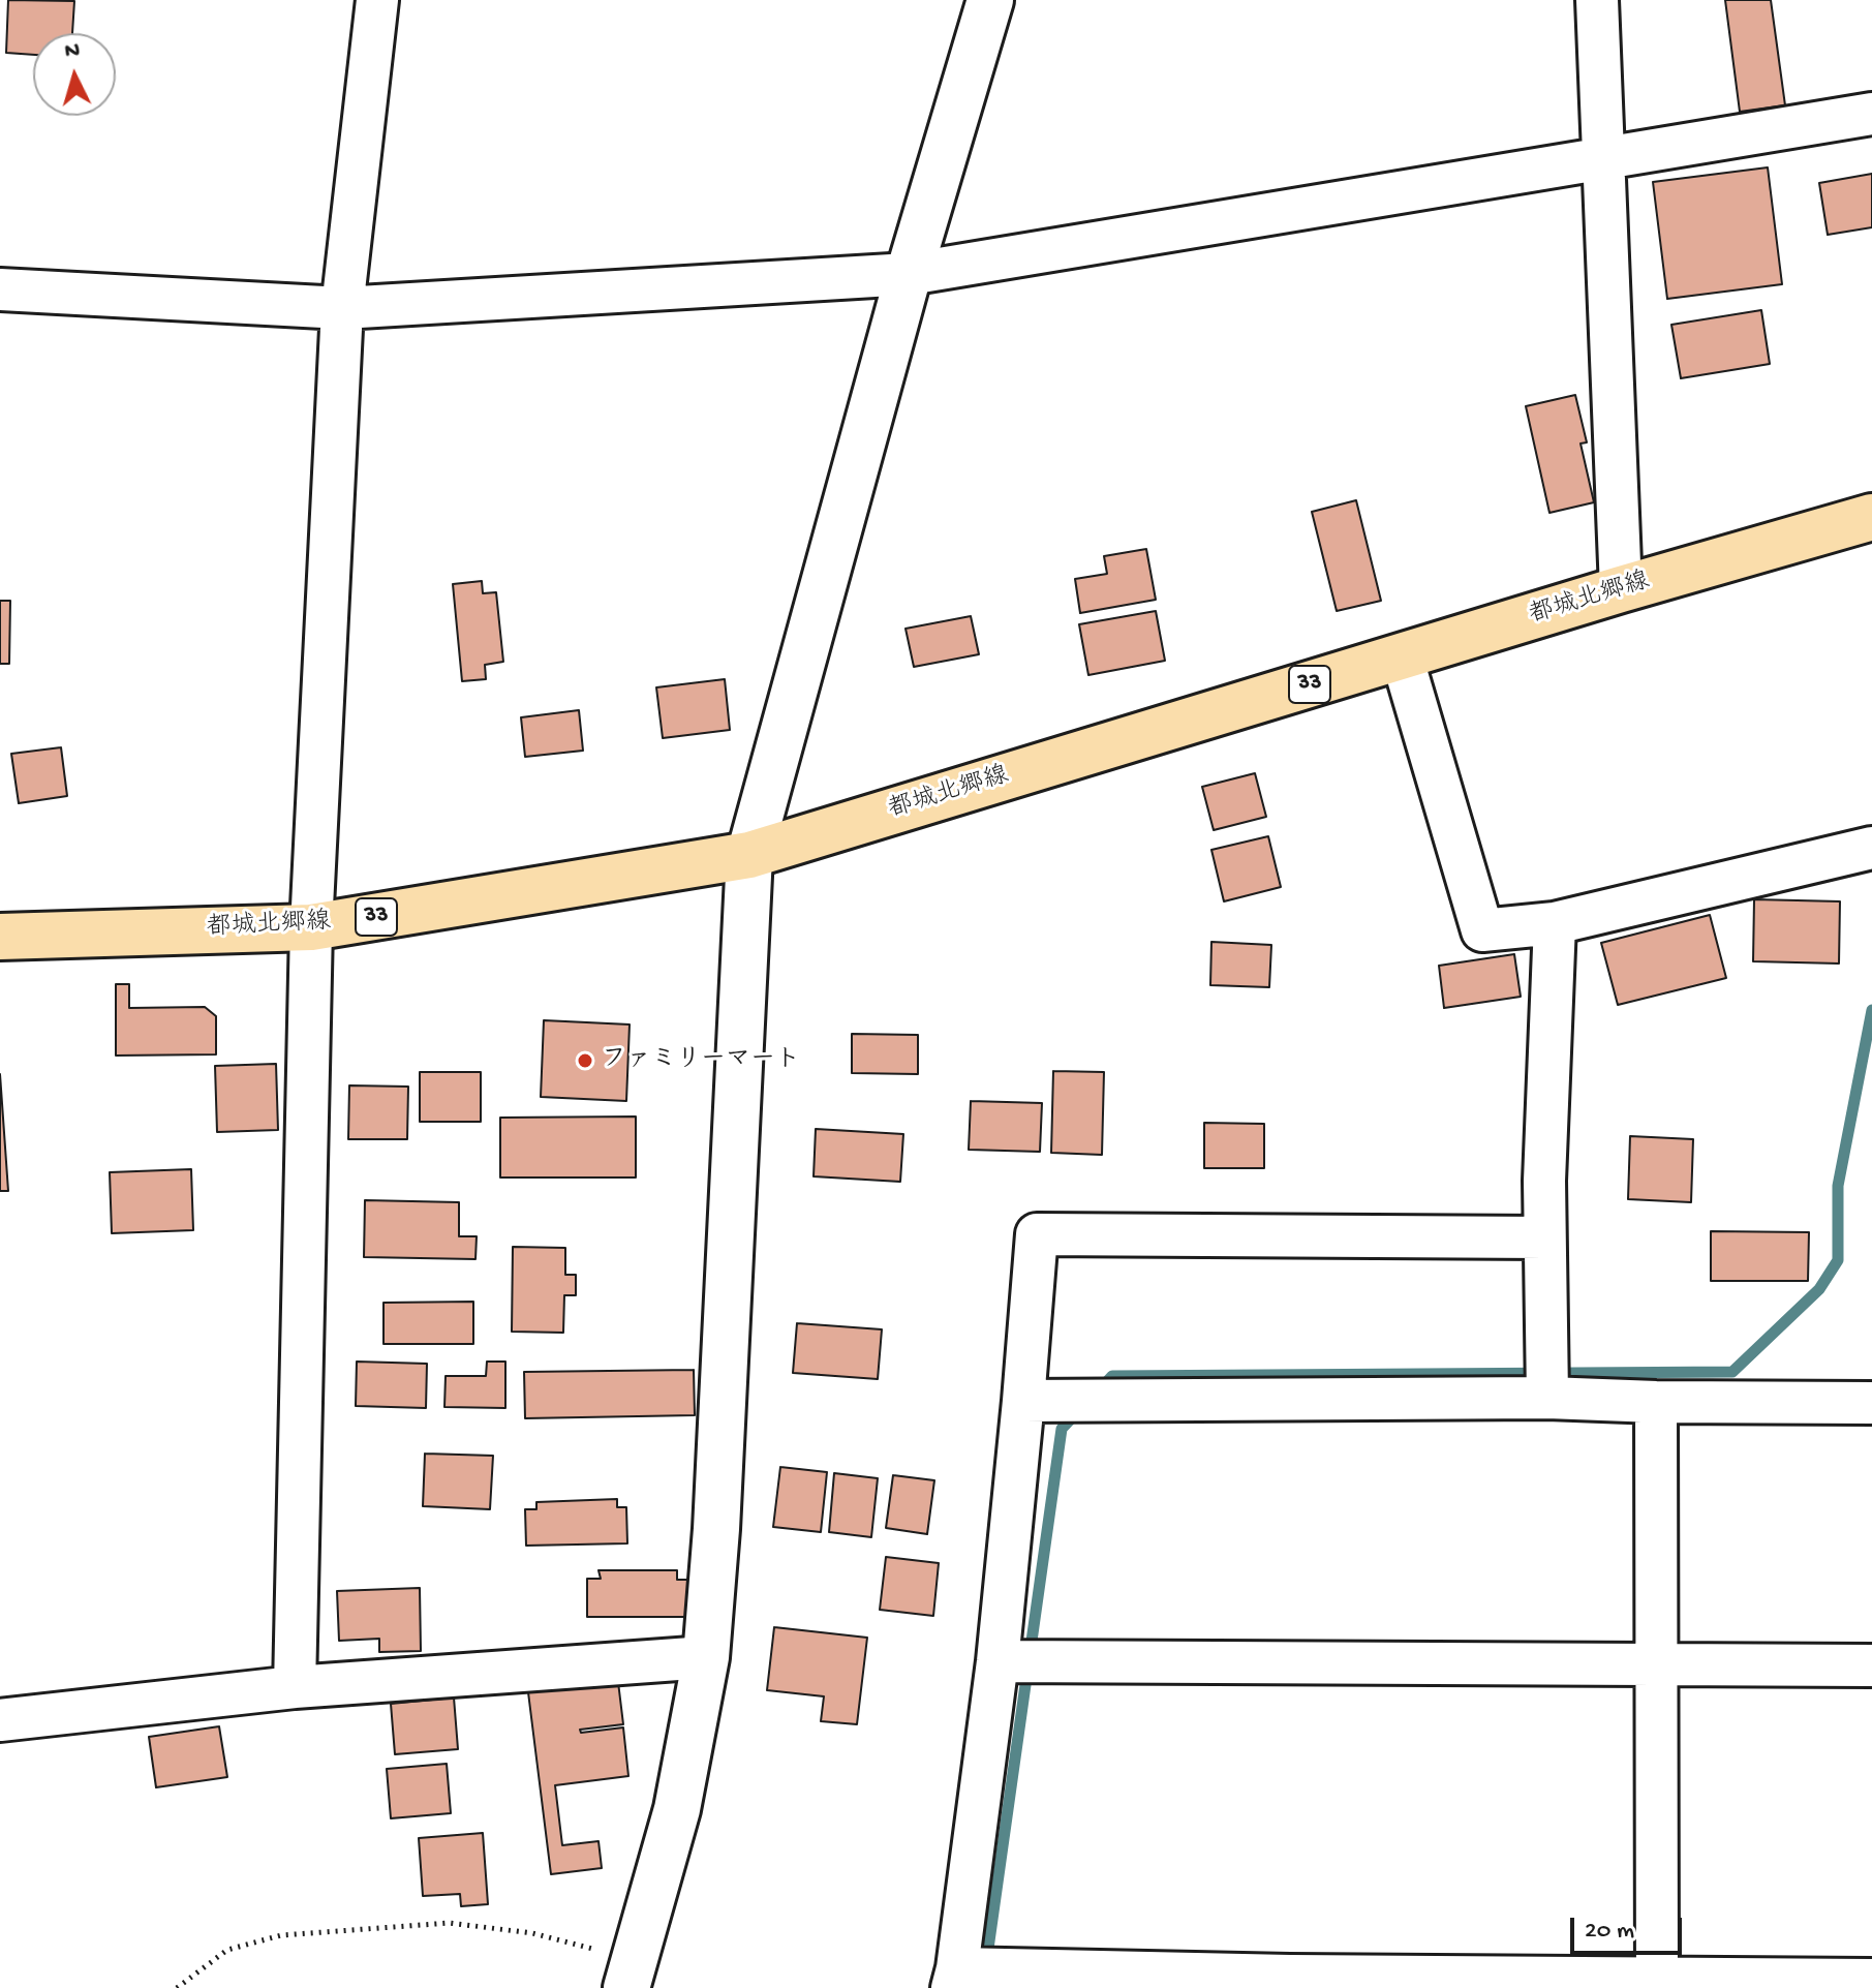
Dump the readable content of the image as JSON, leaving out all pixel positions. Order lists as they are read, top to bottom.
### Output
{
  "streets": {
    "main road": ["都城北郷線", "33"]
  },
  "places": ["ファミリーマート"],
  "scale_bar": "20 m",
  "north": "top"
}
